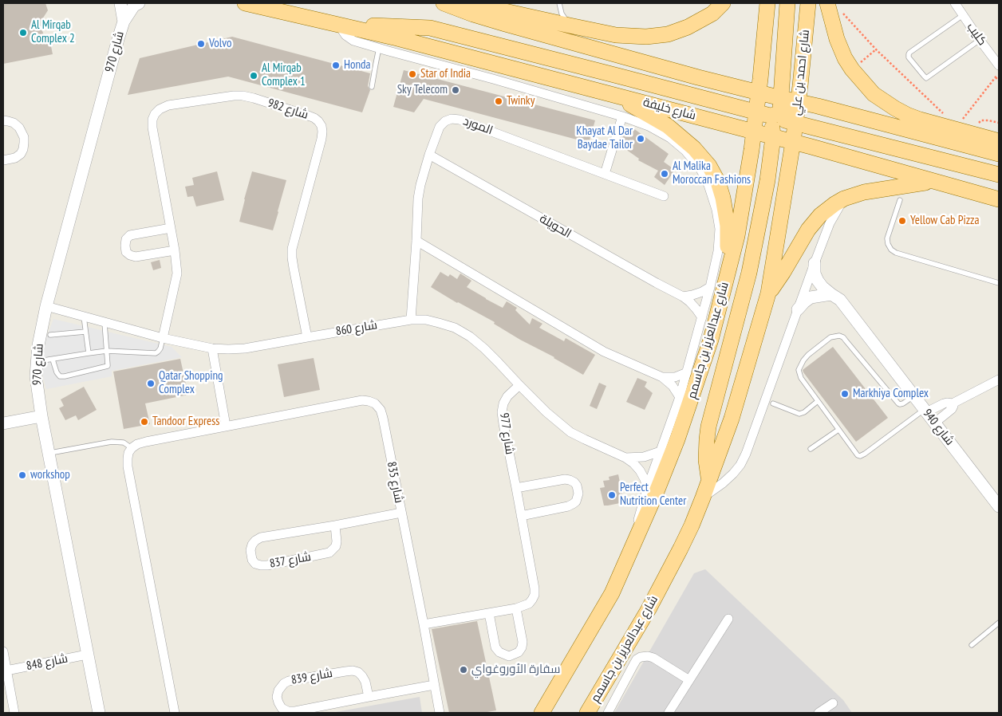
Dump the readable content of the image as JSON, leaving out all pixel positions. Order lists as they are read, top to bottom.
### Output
{
  "streets": {
    "main road": ["شارع احمد بن علي", "شارع خليفة", "شارع عبدالعزيز بن جاسمم"],
    "street": [
      "كليب",
      "شارع 970",
      "شارع 982",
      "المورد",
      "الحويلة",
      "شارع 860",
      "شارع 940",
      "شارع 977",
      "شارع 835",
      "شارع 837",
      "شارع 848",
      "شارع 839"
    ]
  },
  "crossings": [
    ["شارع 970", "شارع 860"],
    ["شارع 970", "شارع 848"],
    ["شارع احمد بن علي", "شارع خليفة"],
    ["شارع احمد بن علي", "شارع عبدالعزيز بن جاسمم"],
    ["شارع 982", "شارع 860"],
    ["شارع خليفة", "شارع عبدالعزيز بن جاسمم"],
    ["المورد", "الحويلة"],
    ["المورد", "شارع 860"],
    ["الحويلة", "شارع عبدالعزيز بن جاسمم"],
    ["شارع 860", "شارع عبدالعزيز بن جاسمم"],
    ["شارع 860", "شارع 977"],
    ["شارع 977", "شارع 835"],
    ["شارع 835", "شارع 837"],
    ["شارع 835", "شارع 839"]
  ],
  "places": [
    "Al Mirqab Complex 2",
    "Volvo",
    "Honda",
    "Star of India",
    "Al Mirqab Complex 1",
    "Sky Telecom",
    "Twinky",
    "Khayat Al Dar Baydae Tailor",
    "Al Malika Moroccan Fashions",
    "Yellow Cab Pizza",
    "Qatar Shopping Complex",
    "Markhiya Complex",
    "Tandoor Express",
    "workshop",
    "Perfect Nutrition Center",
    "سفارة الأوروغواي"
  ]
}
